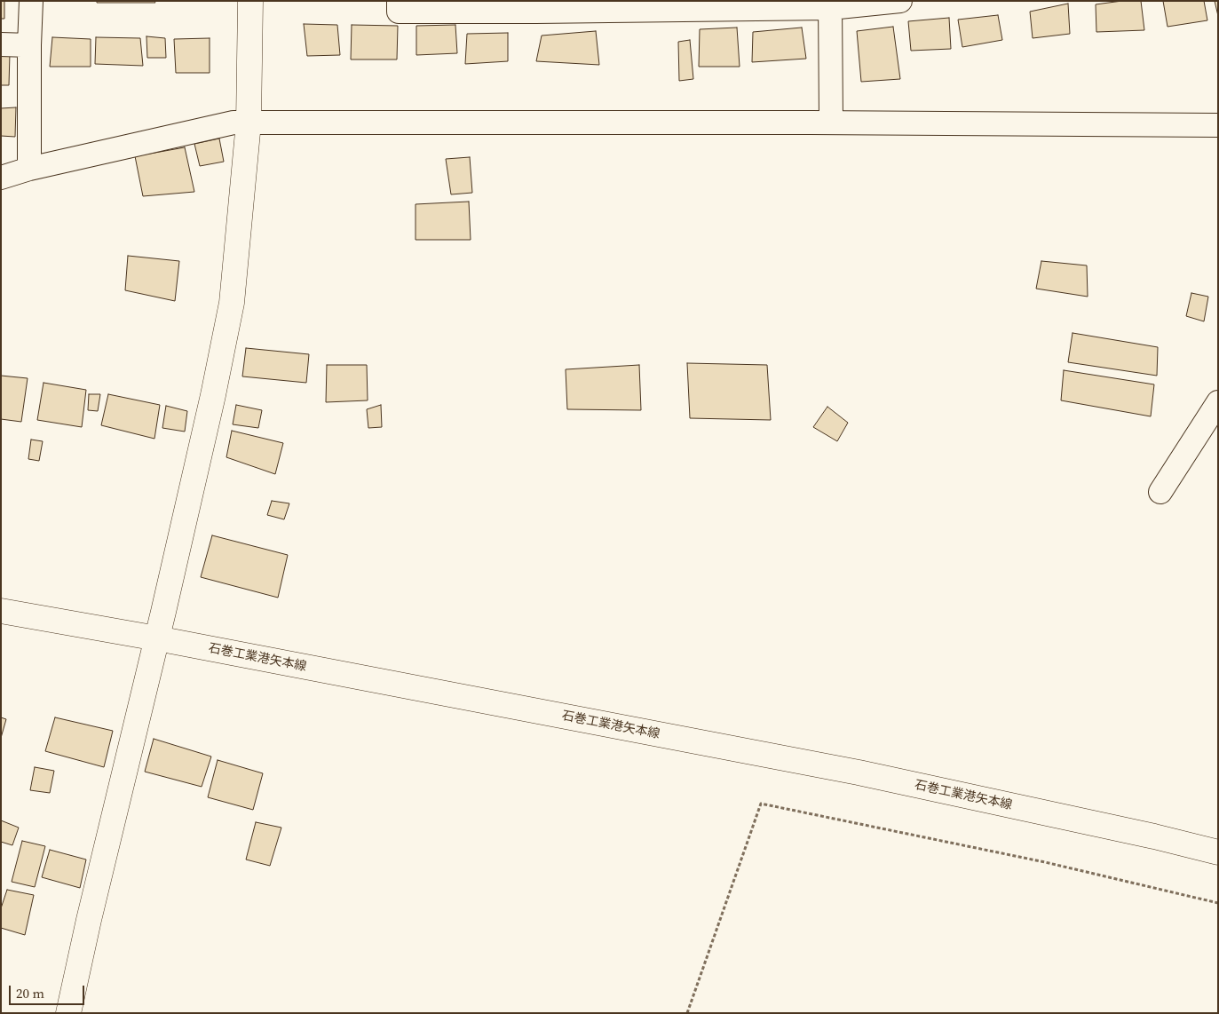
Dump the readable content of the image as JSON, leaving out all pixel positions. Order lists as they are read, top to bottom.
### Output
{
  "streets": {
    "main road": ["石巻工業港矢本線"]
  },
  "scale_bar": "20 m"
}
